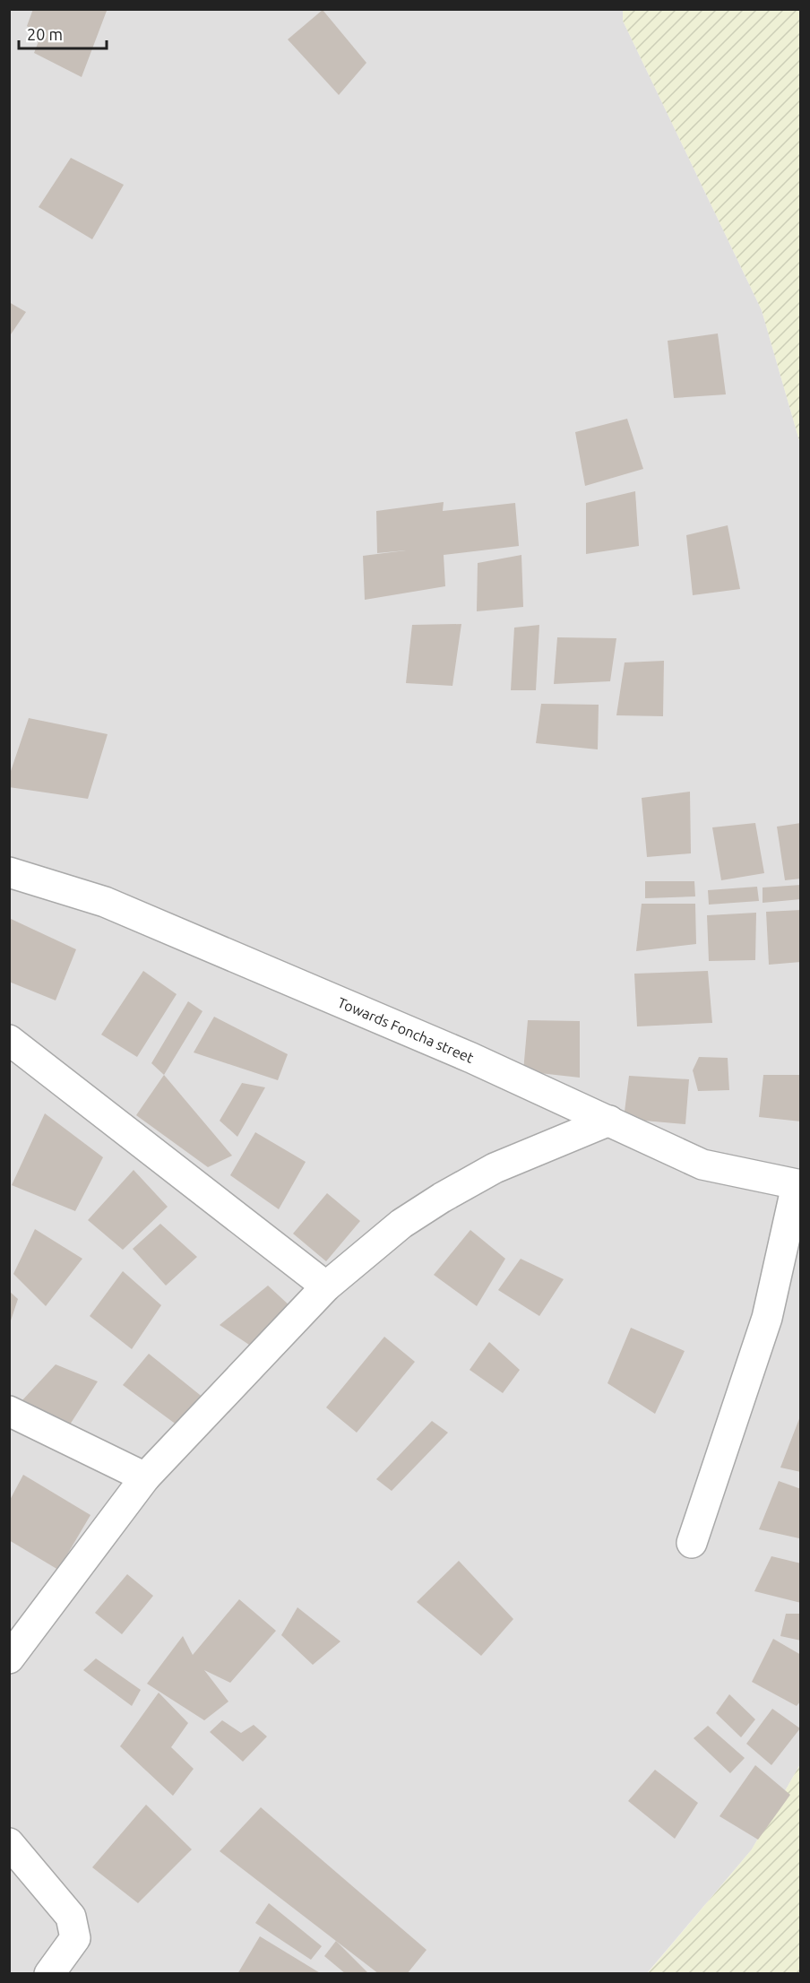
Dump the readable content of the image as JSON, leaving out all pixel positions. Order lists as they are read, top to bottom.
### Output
{
  "streets": {
    "street": ["Towards Foncha street"]
  },
  "scale_bar": "20 m"
}
